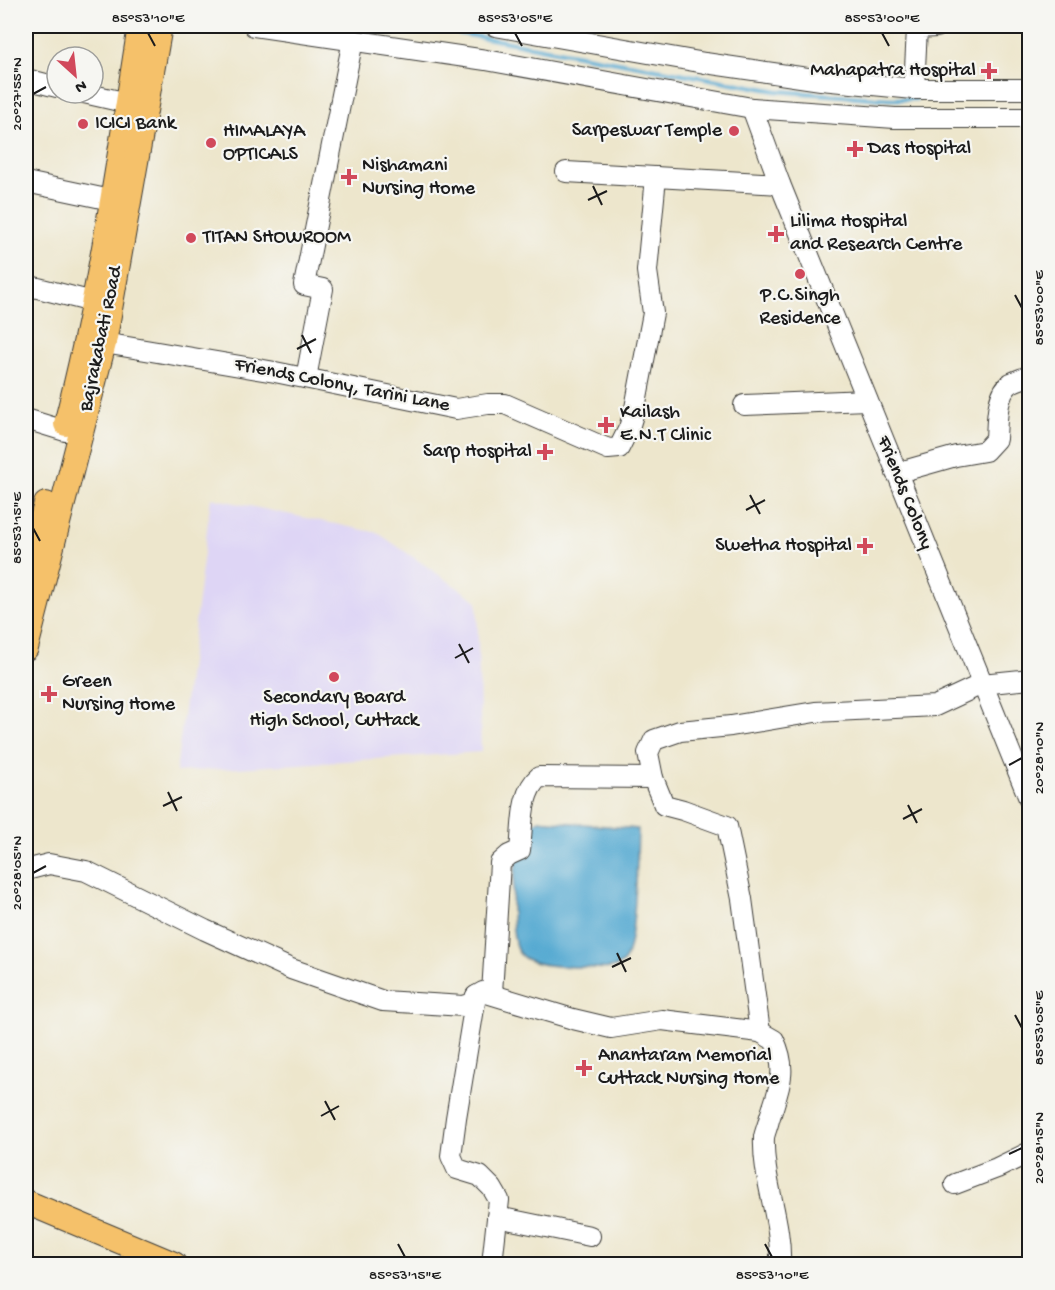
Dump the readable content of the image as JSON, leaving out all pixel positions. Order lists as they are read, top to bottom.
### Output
{
  "streets": {
    "main road": ["Bajrakabati Road"],
    "street": ["Friends Colony, Tarini Lane", "Friends Colony"]
  },
  "crossings": [
    ["Bajrakabati Road", "Friends Colony, Tarini Lane"]
  ],
  "places": {
    "health": [
      "Mahapatra Hospital",
      "Das Hospital",
      "Nishamani Nursing Home",
      "Lilima Hospital and Research Centre",
      "Kailash E.N.T Clinic",
      "Sarp Hospital",
      "Swetha Hospital",
      "Green Nursing Home",
      "Anantaram Memorial Cuttack Nursing Home"
    ],
    "other": [
      "ICICI Bank",
      "Sarpeswar Temple",
      "HIMALAYA OPTICALS",
      "TITAN SHOWROOM",
      "P.C.Singh Residence",
      "Secondary Board High School, Cuttack"
    ]
  },
  "north": "bottom right",
  "coordinates": [
    "85°53'10\"E",
    "85°53'05\"E",
    "85°53'00\"E",
    "20°27'55\"N",
    "85°53'15\"E",
    "20°28'10\"N",
    "20°28'05\"N",
    "20°28'15\"N"
  ]
}
